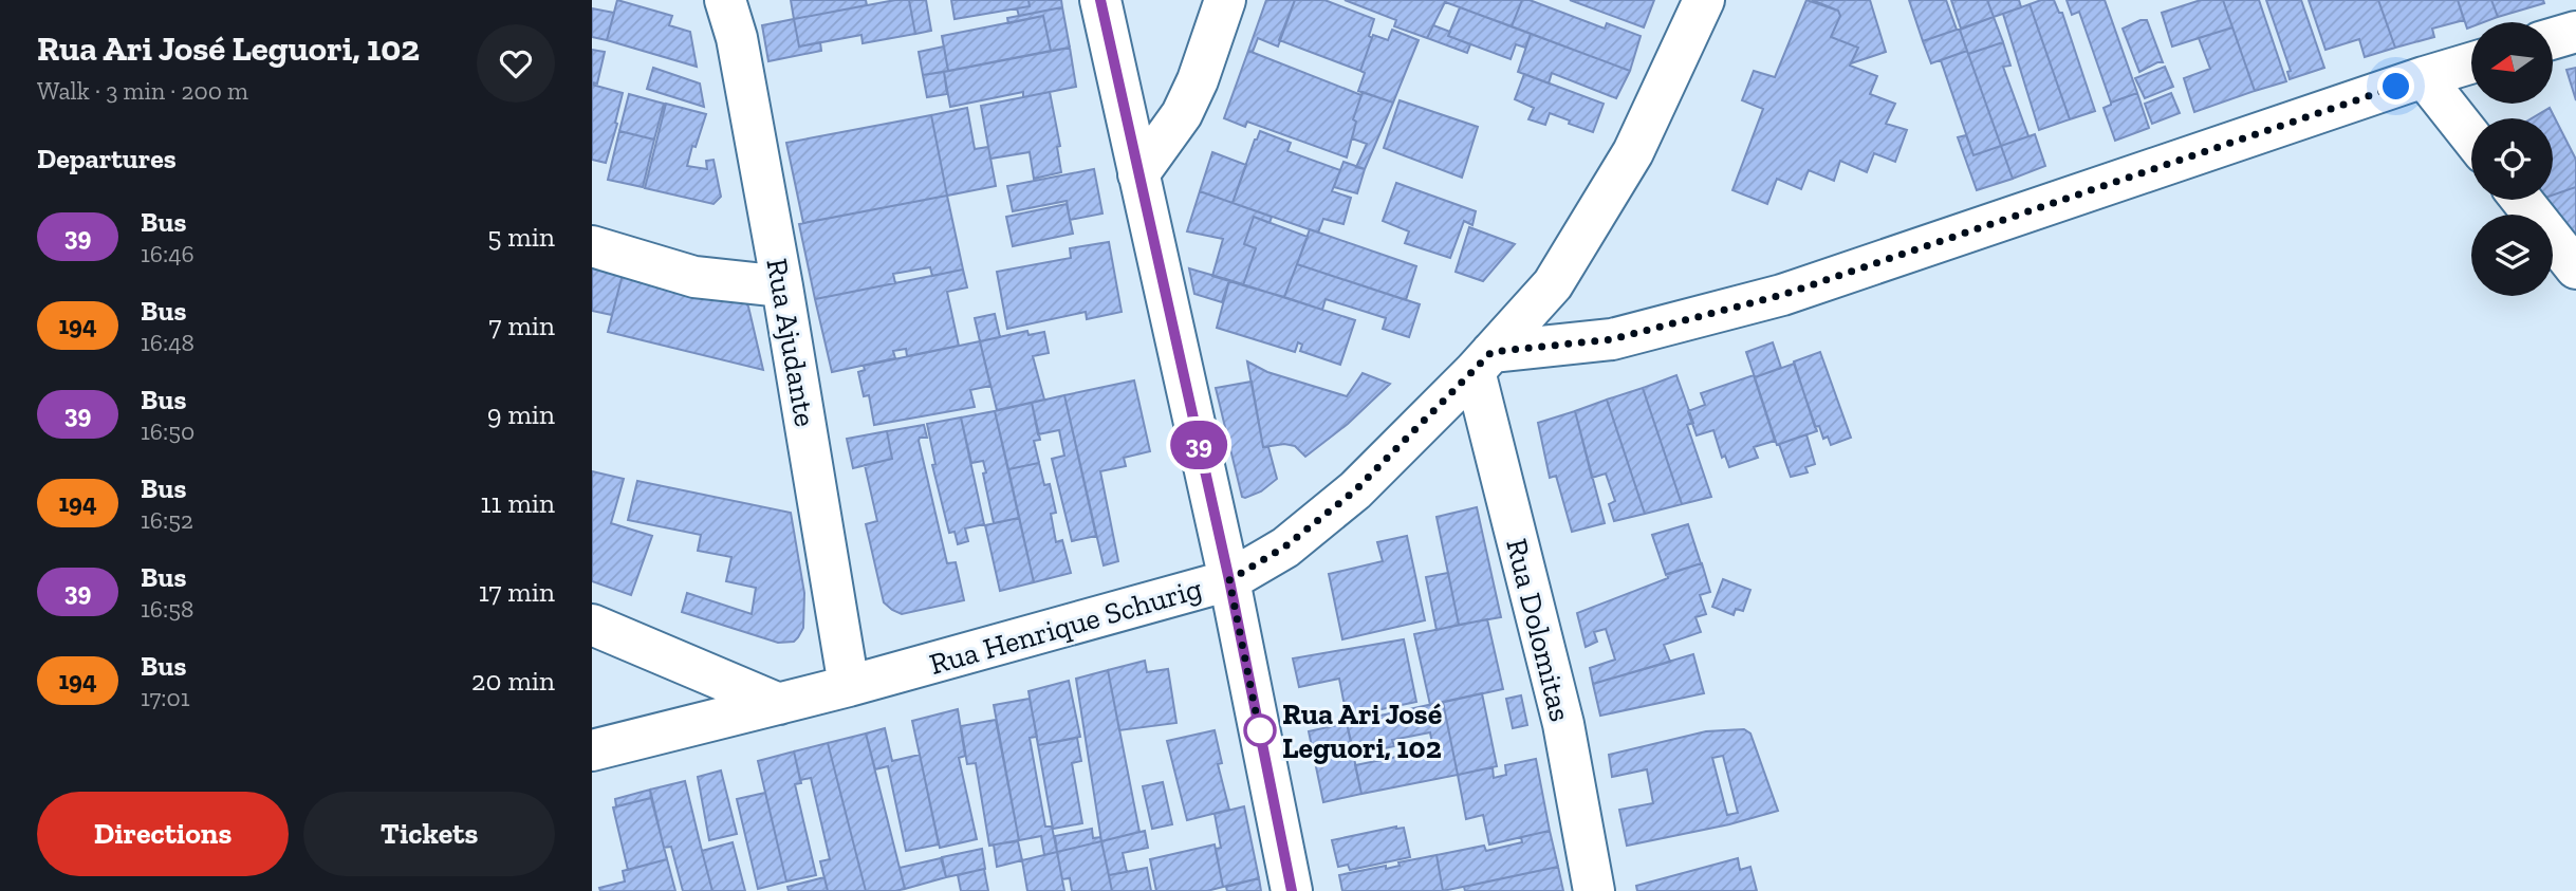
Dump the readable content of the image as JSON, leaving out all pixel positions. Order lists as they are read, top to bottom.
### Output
{
  "streets": {
    "street": ["Rua Ajudante", "Rua Henrique Schurig", "Rua Dolomitas"]
  },
  "crossings": [
    ["Rua Ajudante", "Rua Henrique Schurig"],
    ["Rua Henrique Schurig", "Rua Dolomitas"]
  ],
  "places": ["Rua Ari José Leguori, 102"],
  "lines": ["bus line 39"],
  "north": "left",
  "page": {
    "heading": [
      ["Rua Ari José Leguori, 102", "Walk · 3 min · 200 m"],
      "Departures"
    ],
    "on_map": "39",
    "list": [
      {
        "mark": "39",
        "name": "Bus",
        "note": "16:46",
        "value": "5 min"
      },
      {
        "mark": "194",
        "name": "Bus",
        "note": "16:48",
        "value": "7 min"
      },
      {
        "mark": "39",
        "name": "Bus",
        "note": "16:50",
        "value": "9 min"
      },
      {
        "mark": "194",
        "name": "Bus",
        "note": "16:52",
        "value": "11 min"
      },
      {
        "mark": "39",
        "name": "Bus",
        "note": "16:58",
        "value": "17 min"
      },
      {
        "mark": "194",
        "name": "Bus",
        "note": "17:01",
        "value": "20 min"
      }
    ],
    "buttons": ["Directions", "Tickets"]
  }
}
